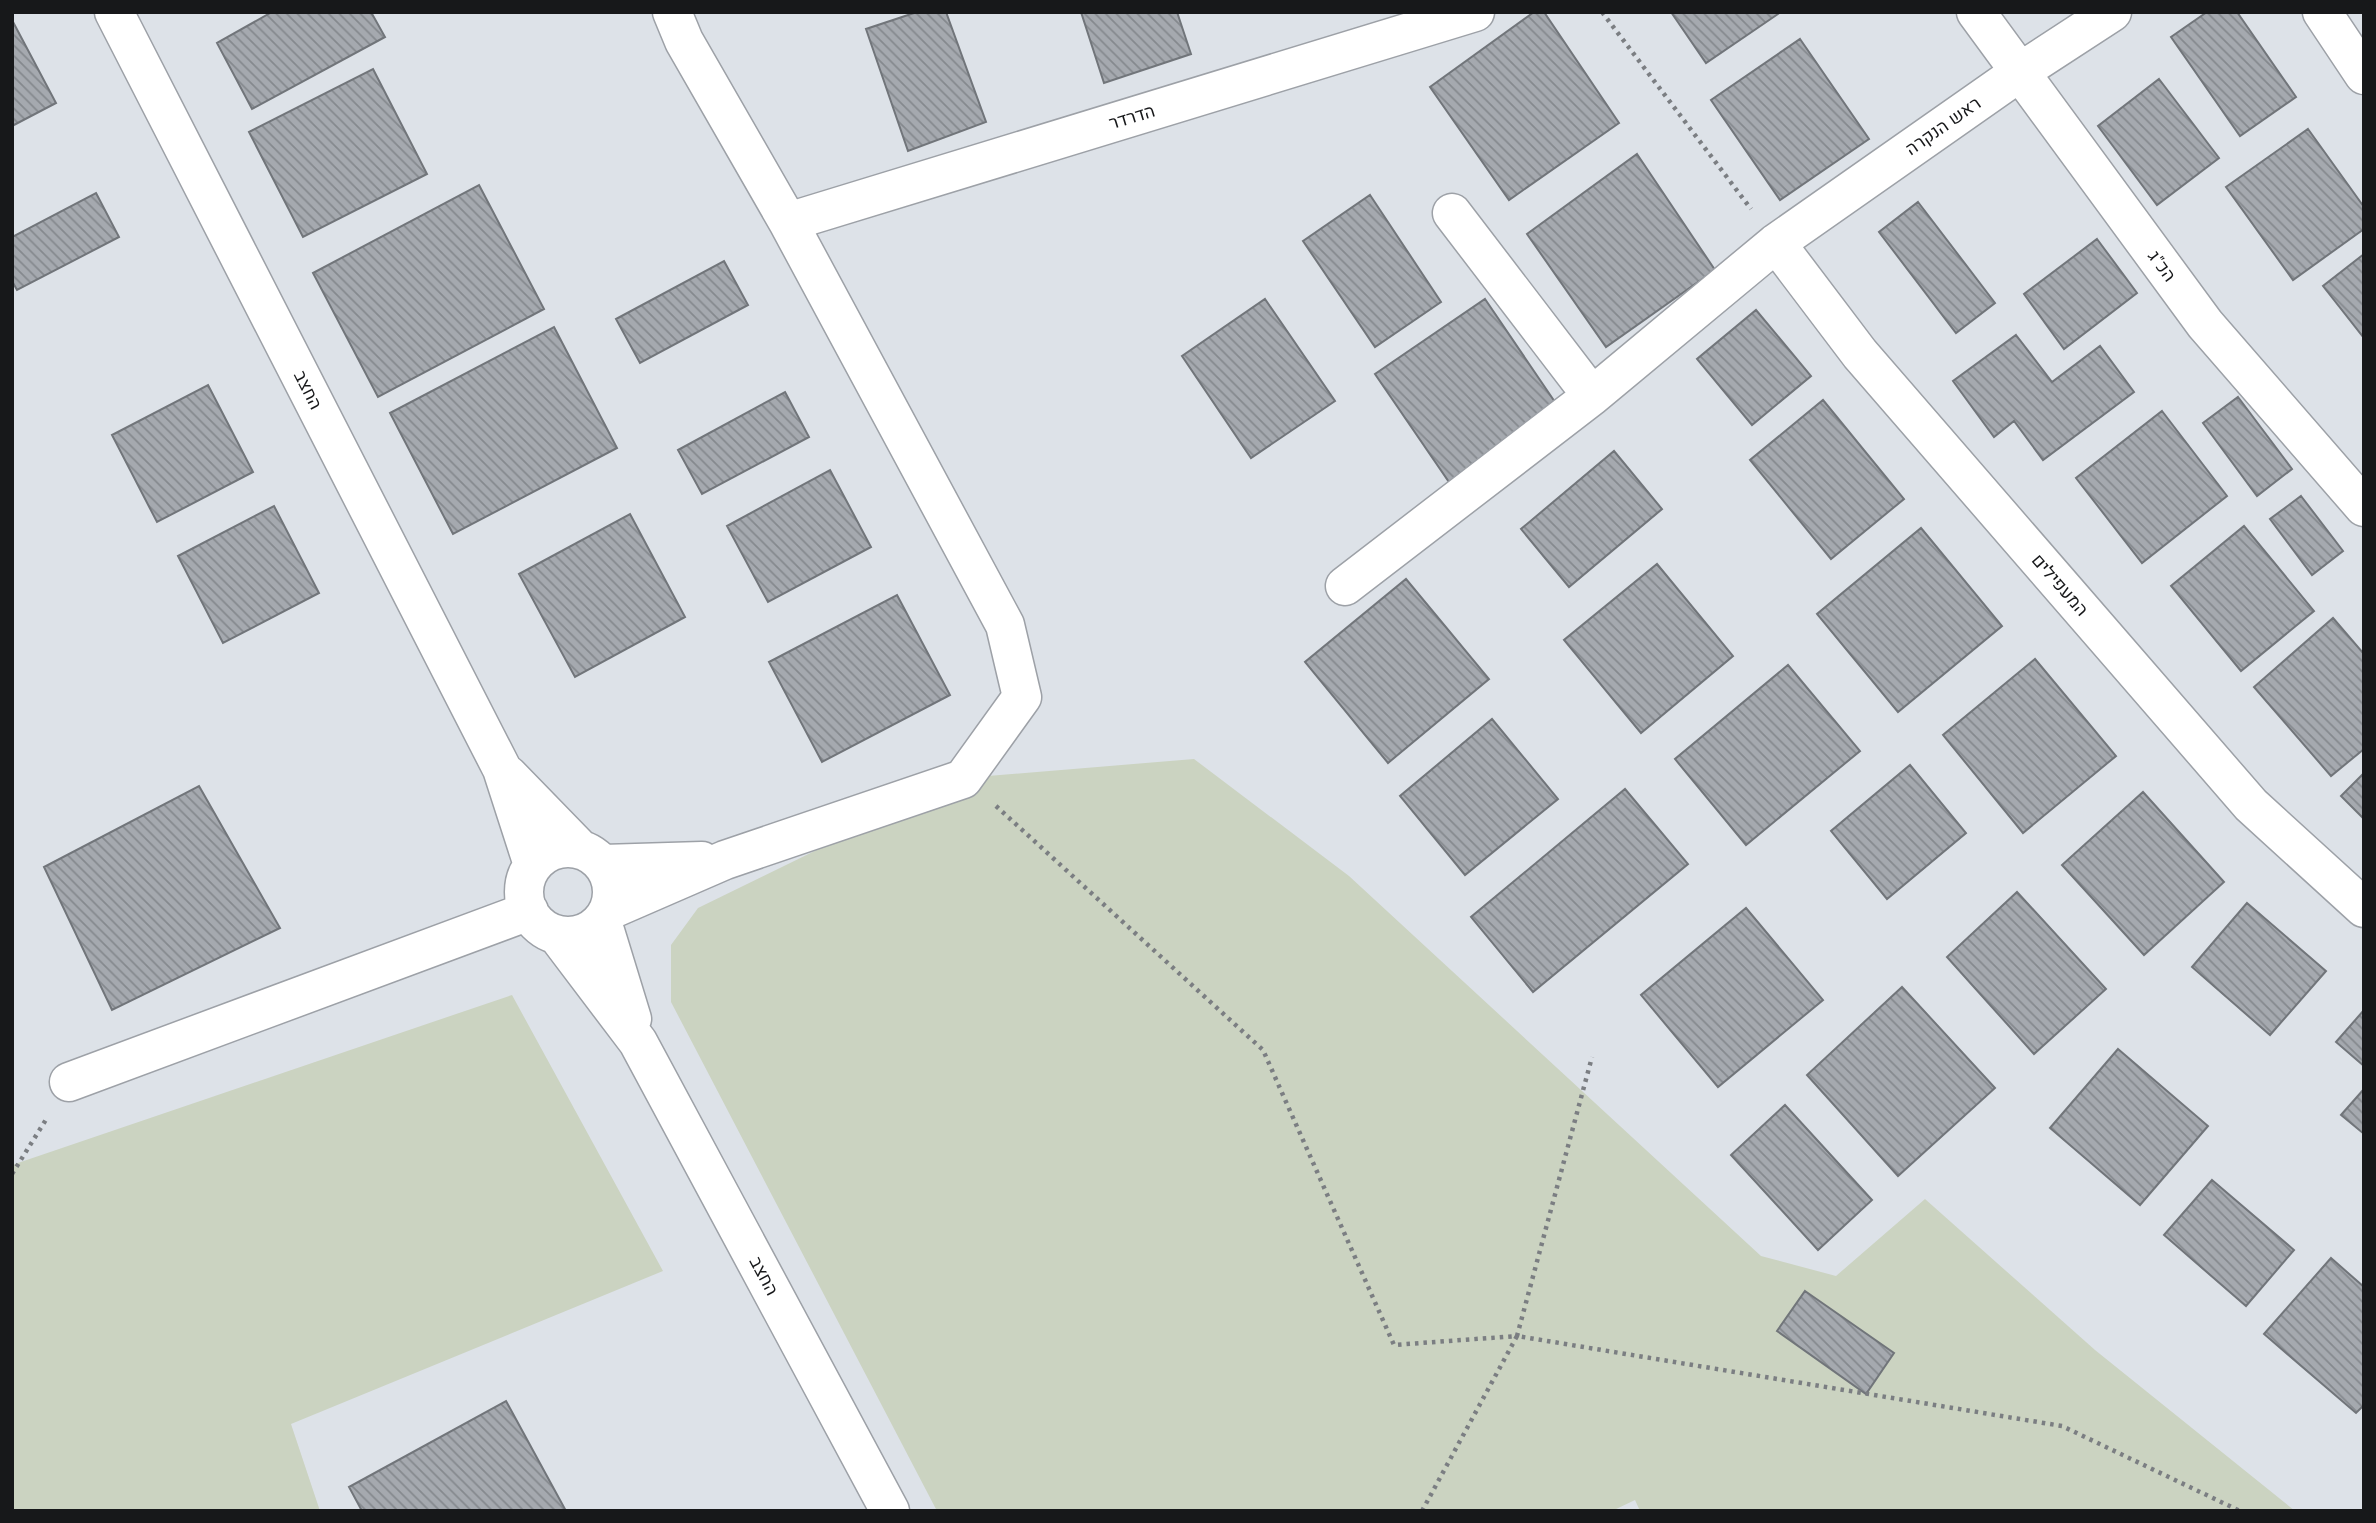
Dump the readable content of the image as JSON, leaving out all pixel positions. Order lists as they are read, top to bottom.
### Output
{
  "streets": {
    "street": [
      "הדרדר",
      "ראש הנקרה",
      "הכ\"ג",
      "החצב",
      "המעפילים"
    ]
  },
  "crossings": [
    ["ראש הנקרה", "הכ\"ג"],
    ["ראש הנקרה", "המעפילים"]
  ]
}
